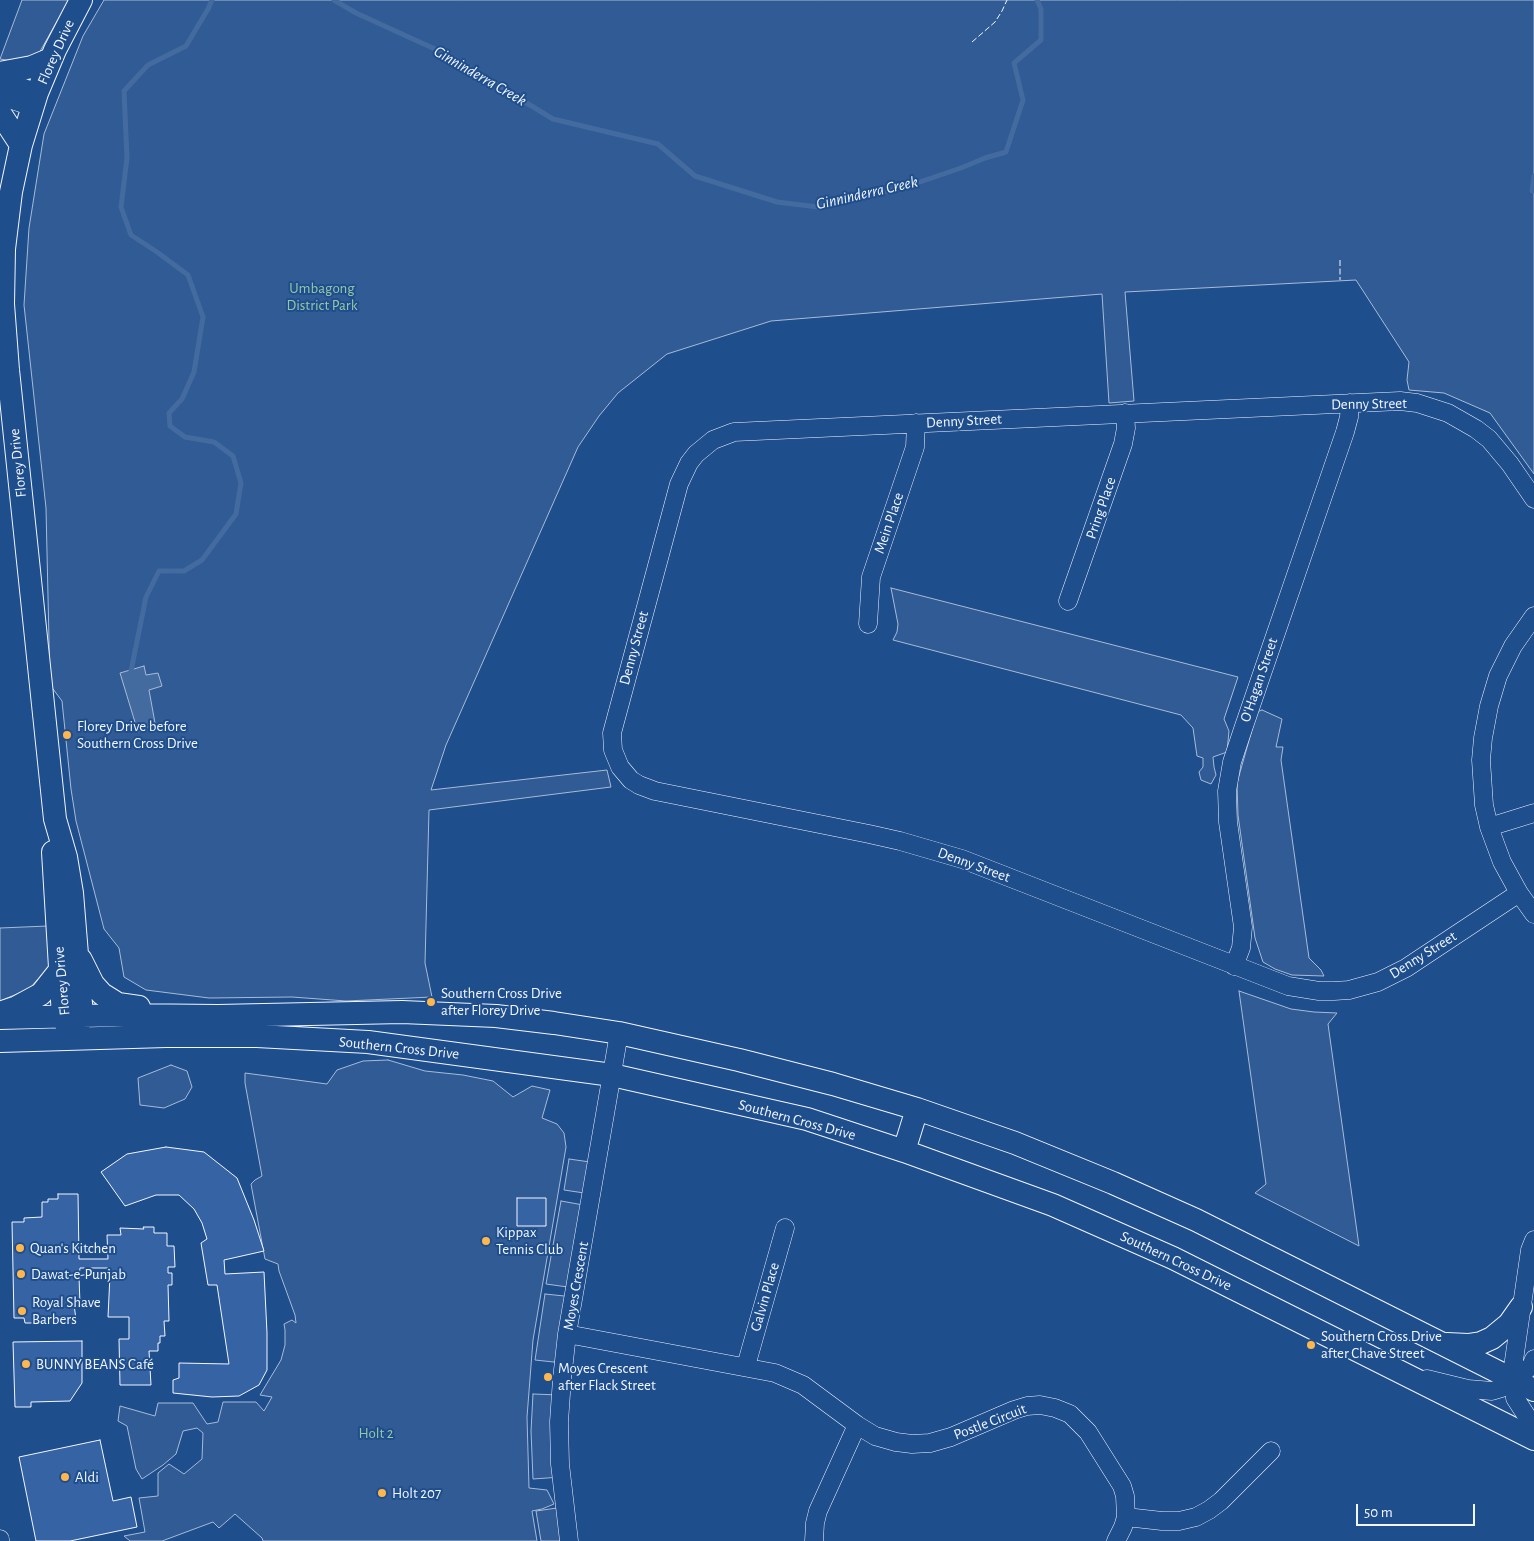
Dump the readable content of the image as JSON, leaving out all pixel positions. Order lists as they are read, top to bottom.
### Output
{
  "streets": {
    "main road": ["Florey Drive", "Southern Cross Drive"],
    "street": [
      "Denny Street",
      "Pring Place",
      "Mein Place",
      "O'Hagan Street",
      "Moyes Crescent",
      "Galvin Place",
      "Postle Circuit"
    ]
  },
  "crossings": [
    ["Florey Drive", "Southern Cross Drive"],
    ["Denny Street", "Pring Place"],
    ["Denny Street", "Mein Place"],
    ["Denny Street", "O'Hagan Street"],
    ["Southern Cross Drive", "Moyes Crescent"],
    ["Moyes Crescent", "Postle Circuit"],
    ["Galvin Place", "Postle Circuit"]
  ],
  "water": ["Ginninderra Creek"],
  "parks": ["Umbagong District Park", "Holt 2"],
  "places": [
    "Florey Drive before Southern Cross Drive",
    "Southern Cross Drive after Florey Drive",
    "Kippax Tennis Club",
    "Quan's Kitchen",
    "Dawat-e-Punjab",
    "Royal Shave Barbers",
    "Southern Cross Drive after Chave Street",
    "BUNNY BEANS Café",
    "Moyes Crescent after Flack Street",
    "Aldi",
    "Holt 207"
  ],
  "scale_bar": "50 m"
}
